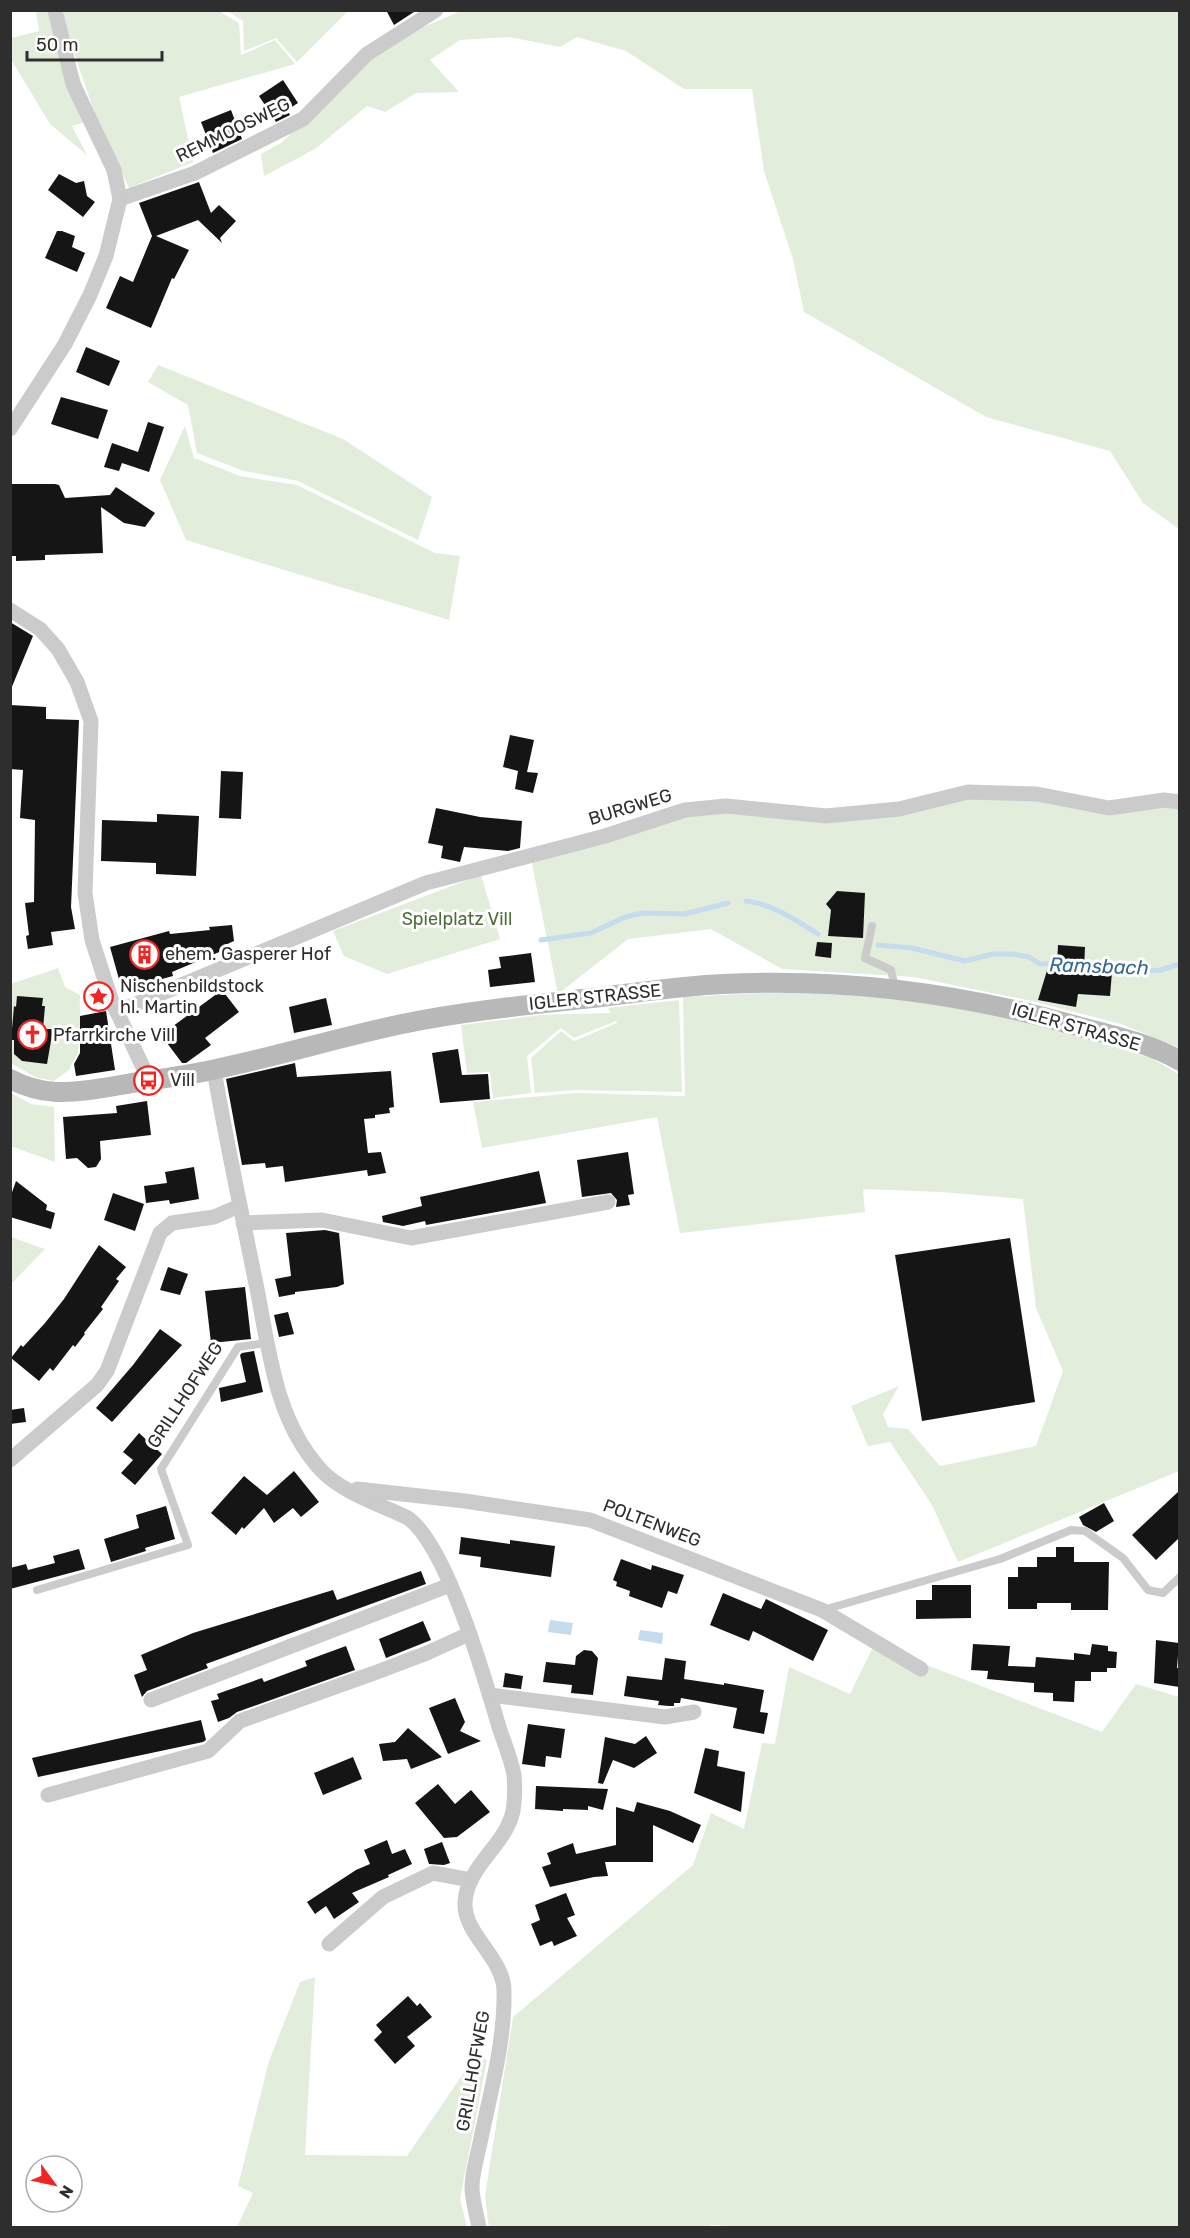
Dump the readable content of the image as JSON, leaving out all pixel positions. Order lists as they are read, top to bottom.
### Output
{
  "streets": {
    "main road": ["IGLER STRASSE"],
    "street": [
      "REMMOOSWEG",
      "BURGWEG",
      "GRILLHOFWEG",
      "POLTENWEG"
    ]
  },
  "crossings": [
    ["IGLER STRASSE", "GRILLHOFWEG"],
    ["GRILLHOFWEG", "POLTENWEG"]
  ],
  "water": ["Ramsbach"],
  "parks": ["Spielplatz Vill"],
  "places": {
    "building": ["ehem. Gasperer Hof"],
    "place": ["Nischenbildstock hl. Martin"],
    "church": ["Pfarrkirche Vill"],
    "bus stop": ["Vill"]
  },
  "scale_bar": "50 m",
  "north": "bottom right"
}
